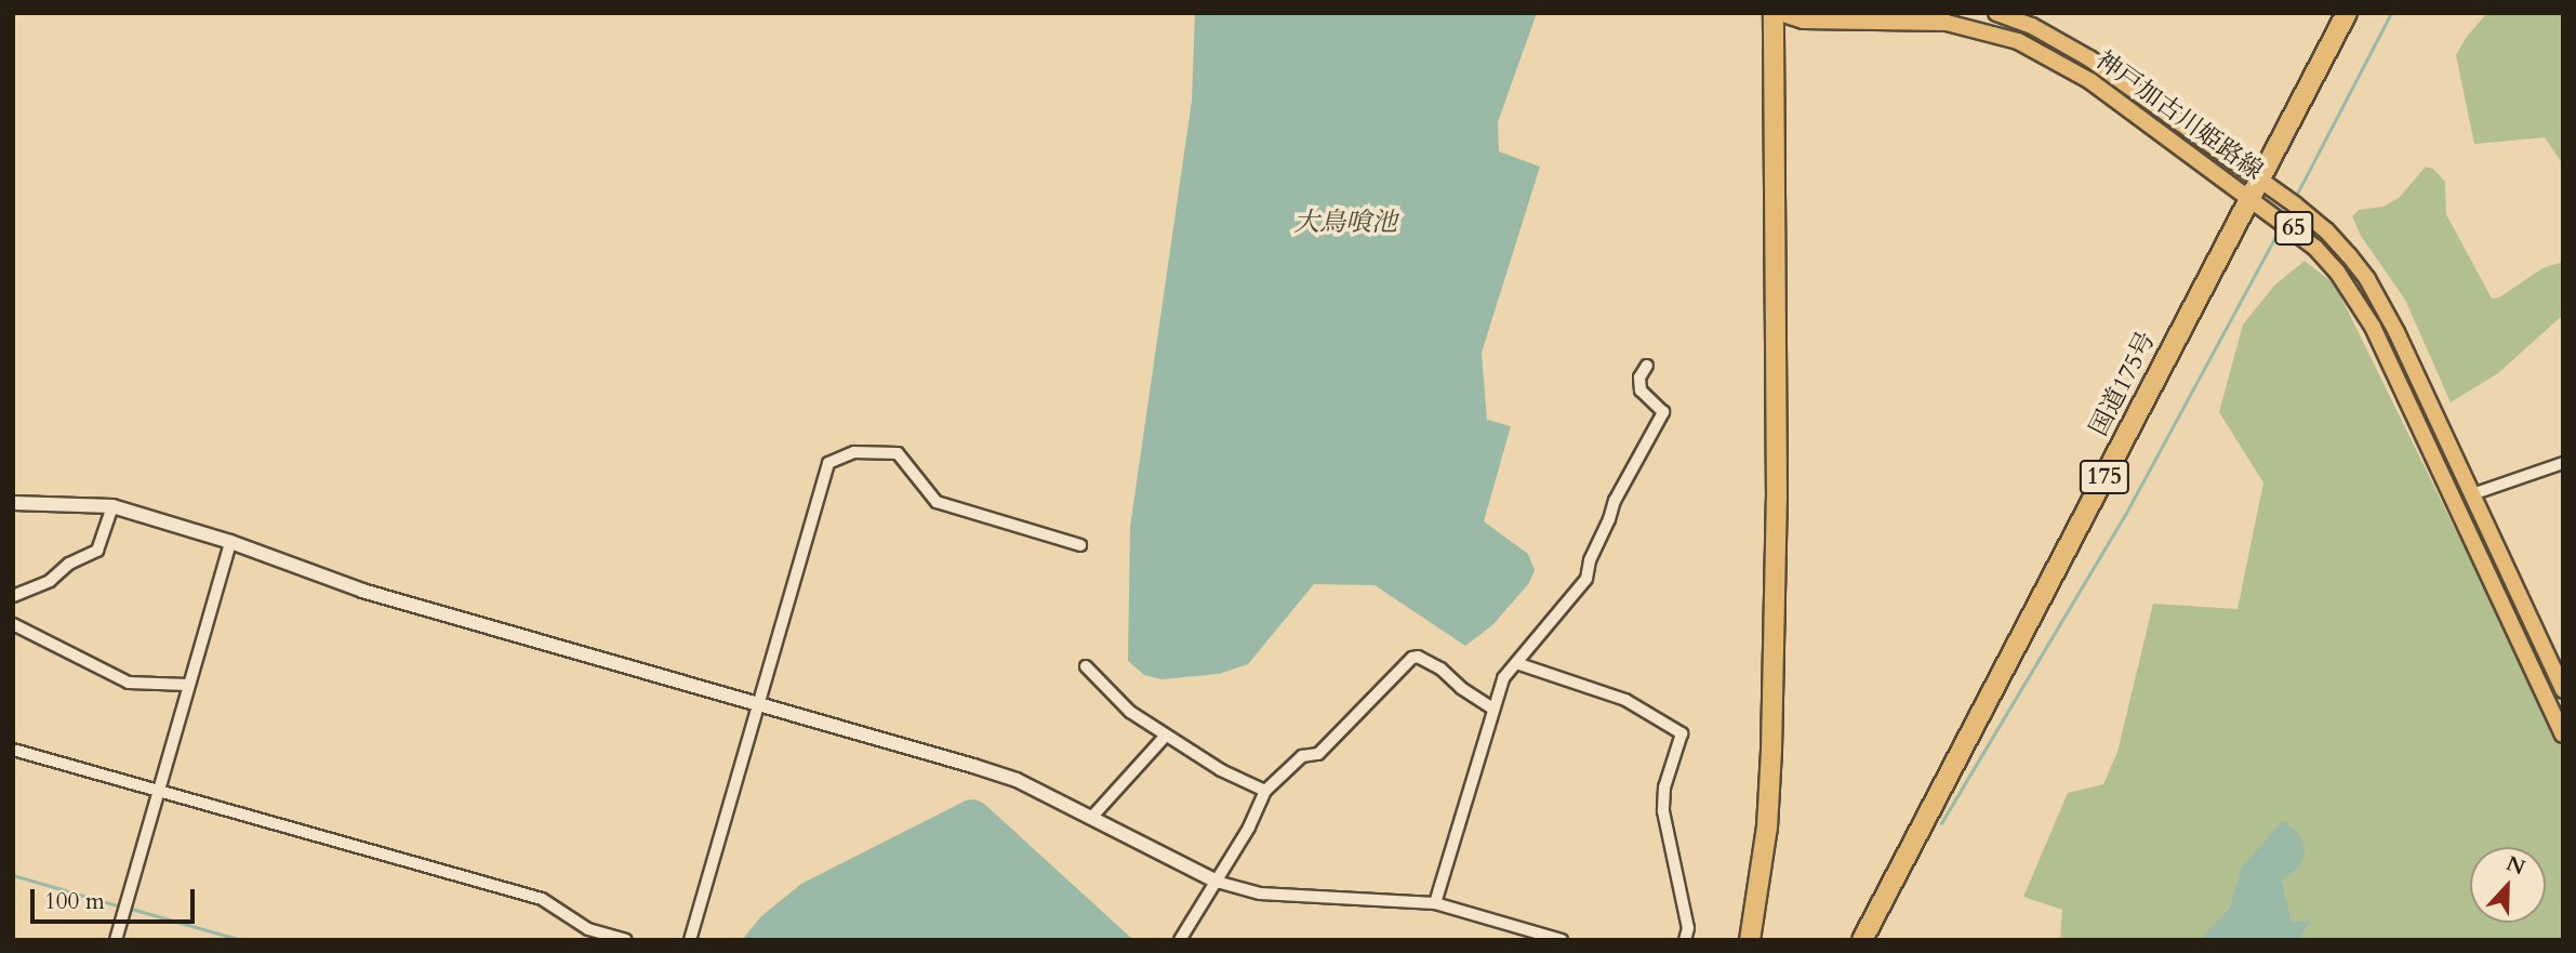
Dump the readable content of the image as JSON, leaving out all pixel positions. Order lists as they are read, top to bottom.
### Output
{
  "streets": {
    "highway": ["国道175号", "175"],
    "main road": ["神戸加古川姫路線", "65"]
  },
  "crossings": [
    ["神戸加古川姫路線", "国道175号"]
  ],
  "water": ["大鳥喰池"],
  "scale_bar": "100 m",
  "north": "top"
}
